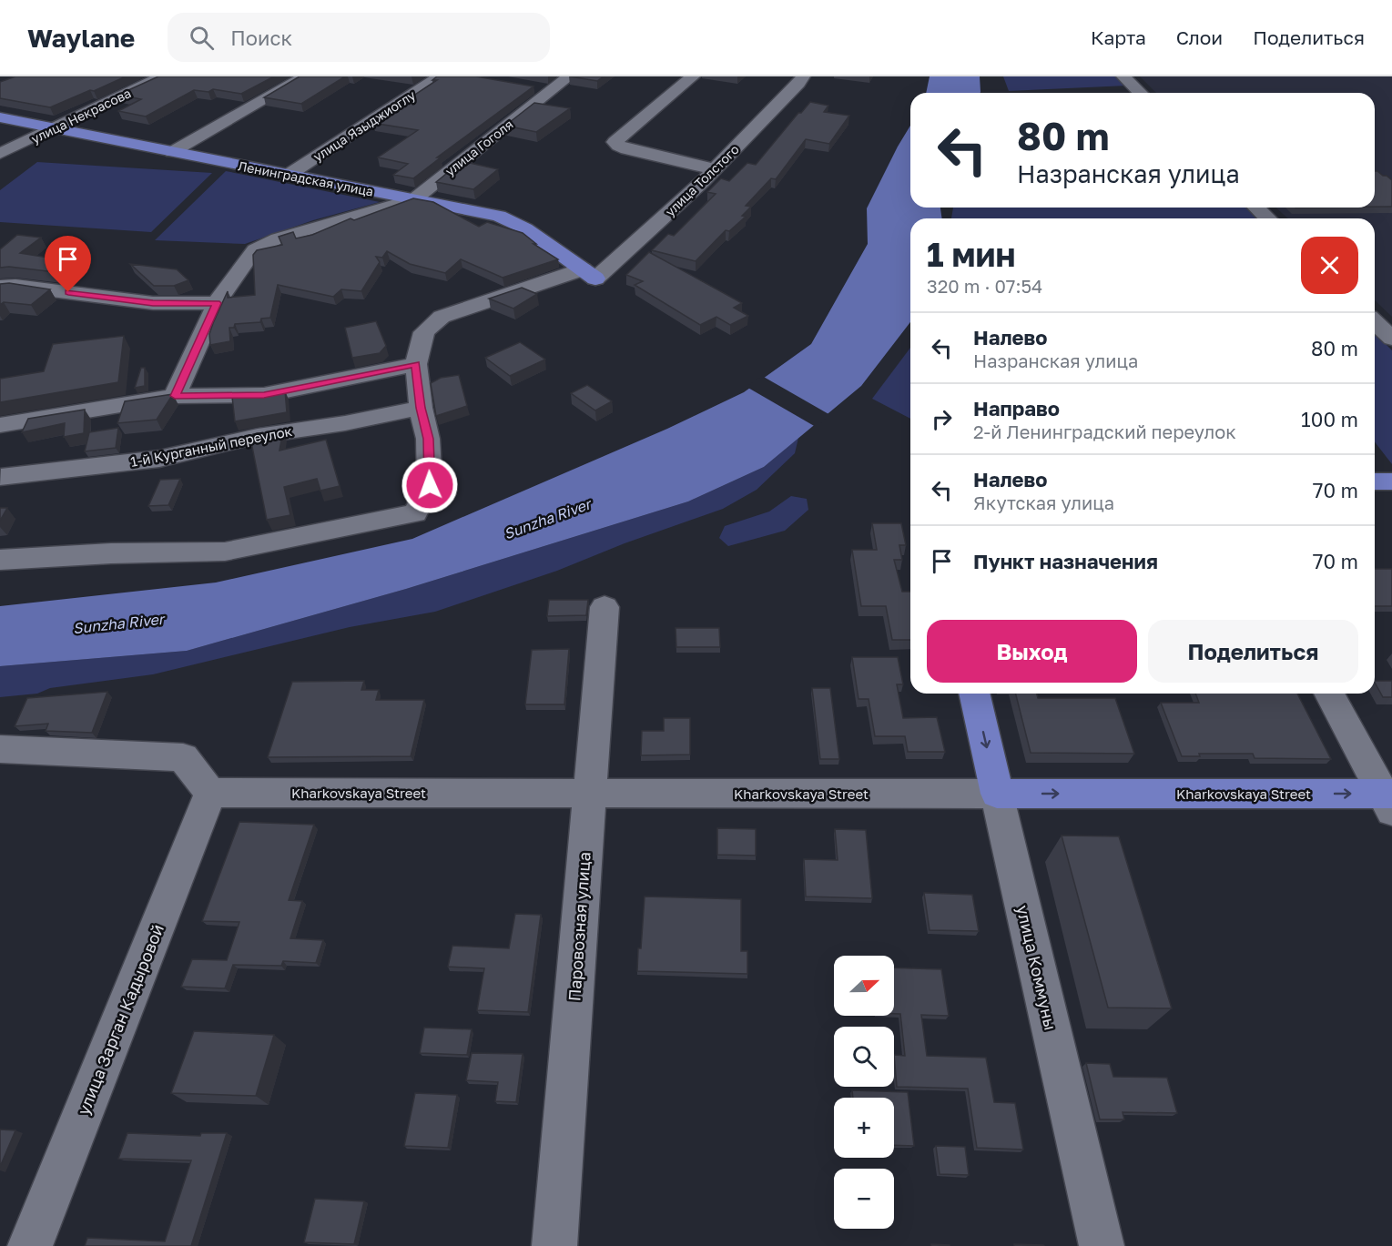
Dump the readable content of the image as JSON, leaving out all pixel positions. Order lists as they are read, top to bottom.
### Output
{
  "streets": {
    "main road": ["Ленинградская улица", "Kharkovskaya Street", "улица Коммуны"],
    "street": [
      "улица Некрасова",
      "улица Языджиоглу",
      "улица Гоголя",
      "улица Толстого",
      "1-й Курганный переулок",
      "Паровозная улица",
      "улица Зарган Кадыровой"
    ]
  },
  "crossings": [
    ["улица Некрасова", "Ленинградская улица"],
    ["улица Языджиоглу", "Ленинградская улица"],
    ["улица Гоголя", "Ленинградская улица"],
    ["Ленинградская улица", "улица Толстого"],
    ["Kharkovskaya Street", "Паровозная улица"],
    ["Kharkovskaya Street", "улица Коммуны"],
    ["Kharkovskaya Street", "улица Зарган Кадыровой"]
  ],
  "water": ["Sunzha River"],
  "north": "right",
  "page": {
    "header": "Waylane",
    "search": "Поиск",
    "nav": ["Карта", "Слои", "Поделиться"],
    "turn": ["80 m", "Назранская улица"],
    "heading": ["1 мин", "320 m · 07:54"],
    "list": [
      {
        "name": "Налево",
        "note": "Назранская улица",
        "value": "80 m"
      },
      {
        "name": "Направо",
        "note": "2-й Ленинградский переулок",
        "value": "100 m"
      },
      {
        "name": "Налево",
        "note": "Якутская улица",
        "value": "70 m"
      },
      {
        "name": "Пункт назначения",
        "value": "70 m"
      }
    ],
    "buttons": ["Выход", "Поделиться"],
    "map_buttons": ["+", "−"]
  }
}
